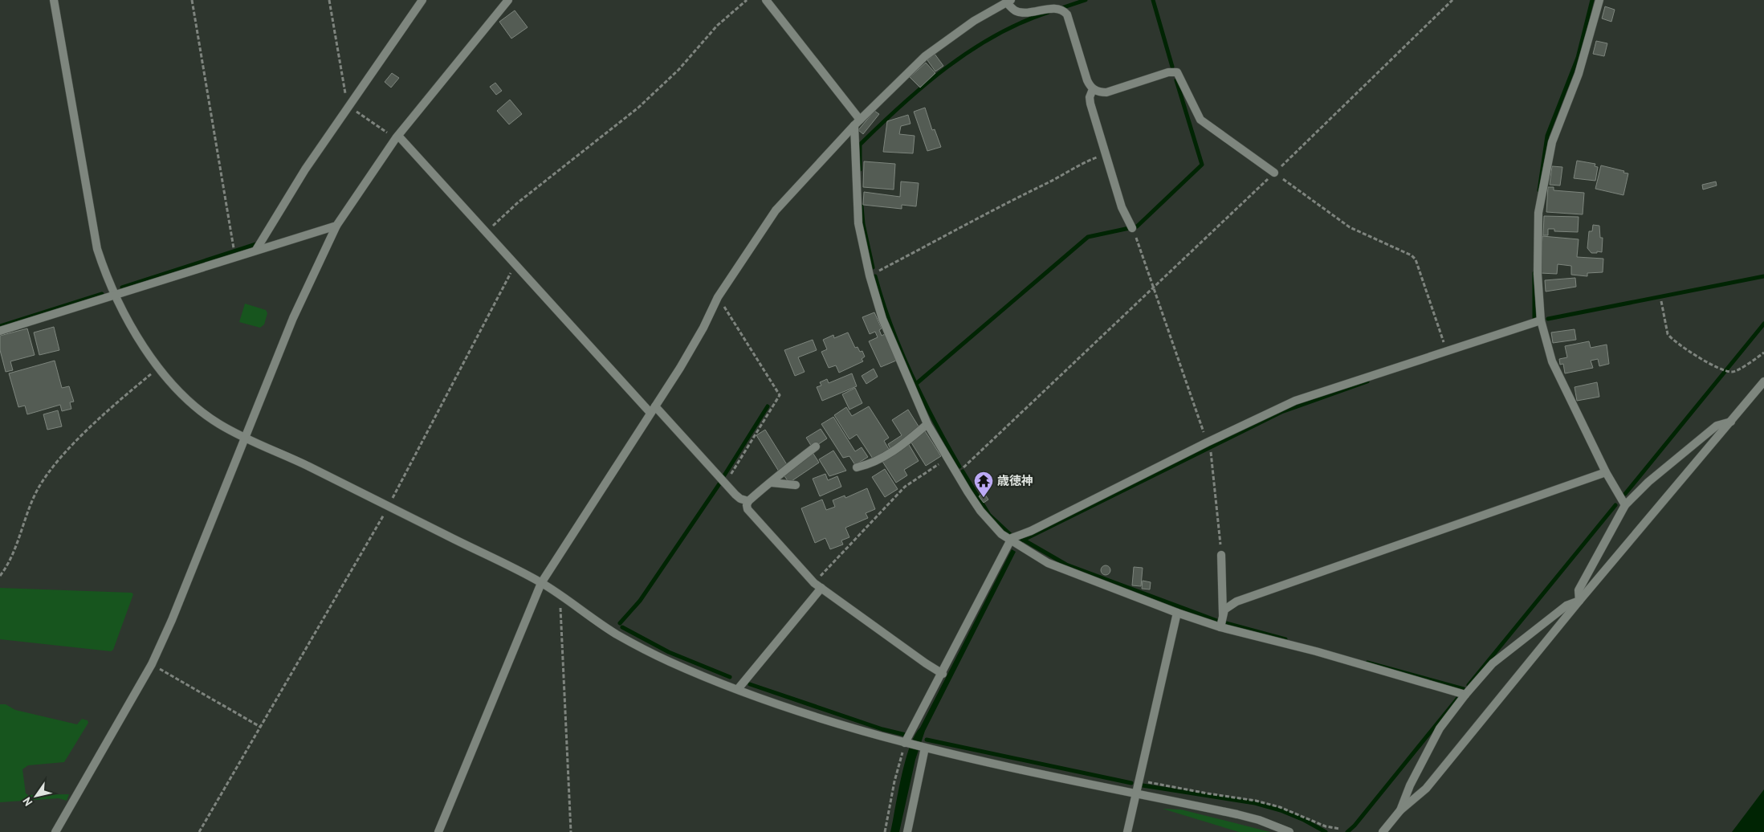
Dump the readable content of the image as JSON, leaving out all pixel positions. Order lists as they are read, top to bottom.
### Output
{
  "places": {
    "temple": ["歳徳神"]
  },
  "north": "bottom left"
}
